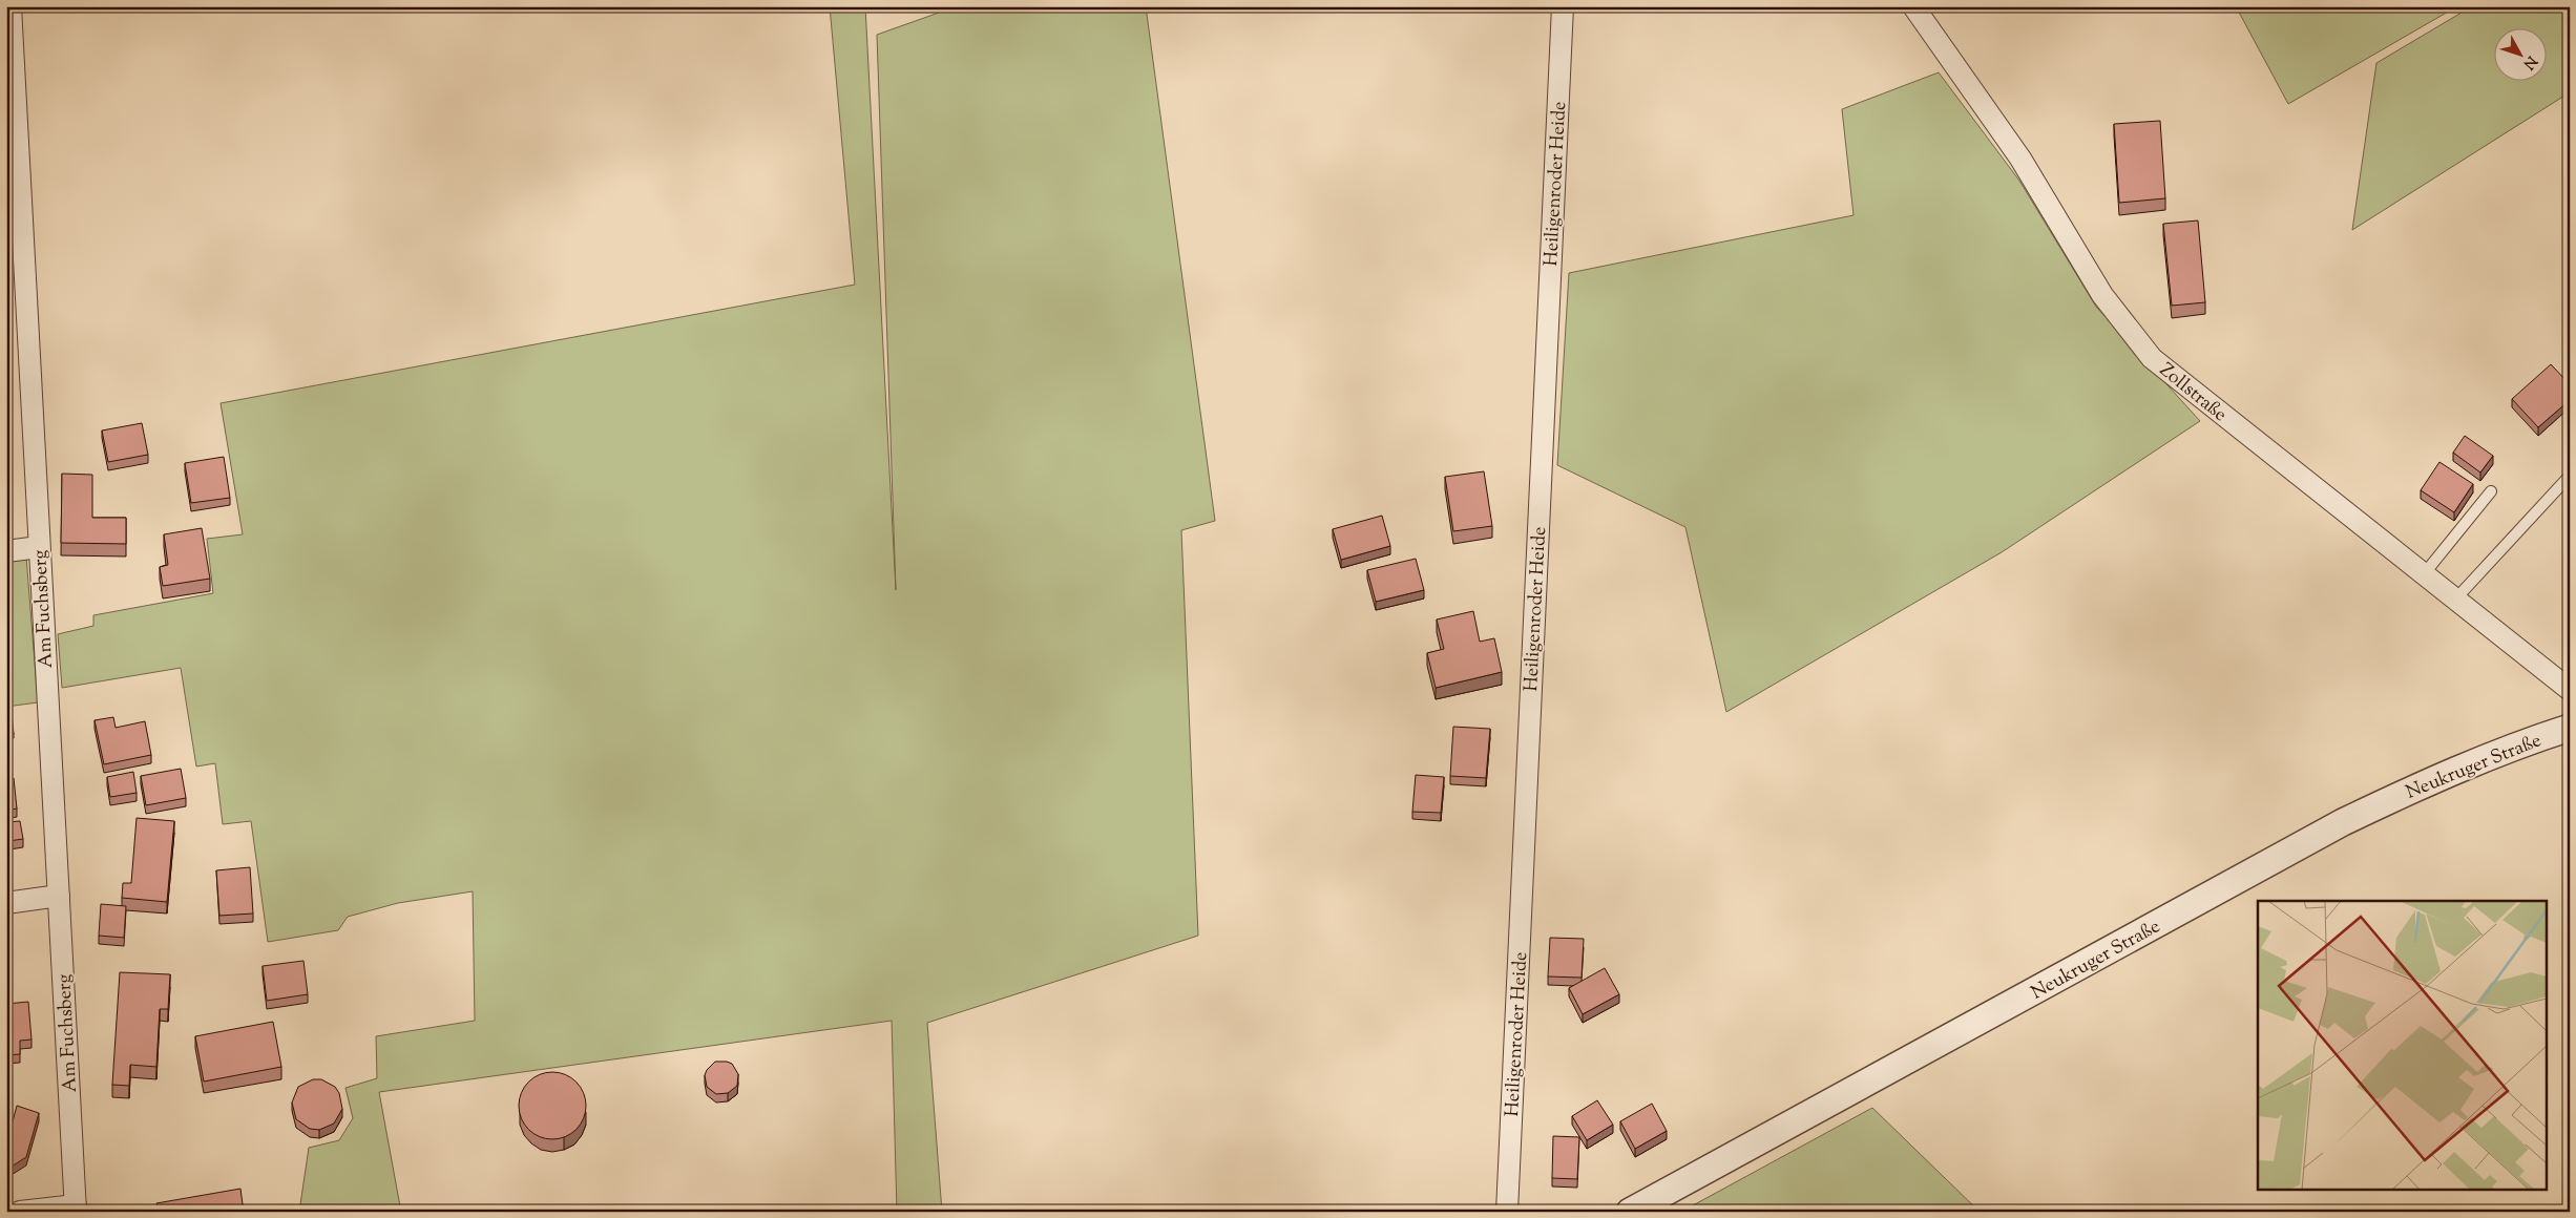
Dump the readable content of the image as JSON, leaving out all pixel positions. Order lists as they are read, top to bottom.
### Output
{
  "streets": {
    "street": [
      "Heiligenroder Heide",
      "Zollstraße",
      "Am Fuchsberg",
      "Neukruger Straße"
    ]
  },
  "north": "bottom right"
}
